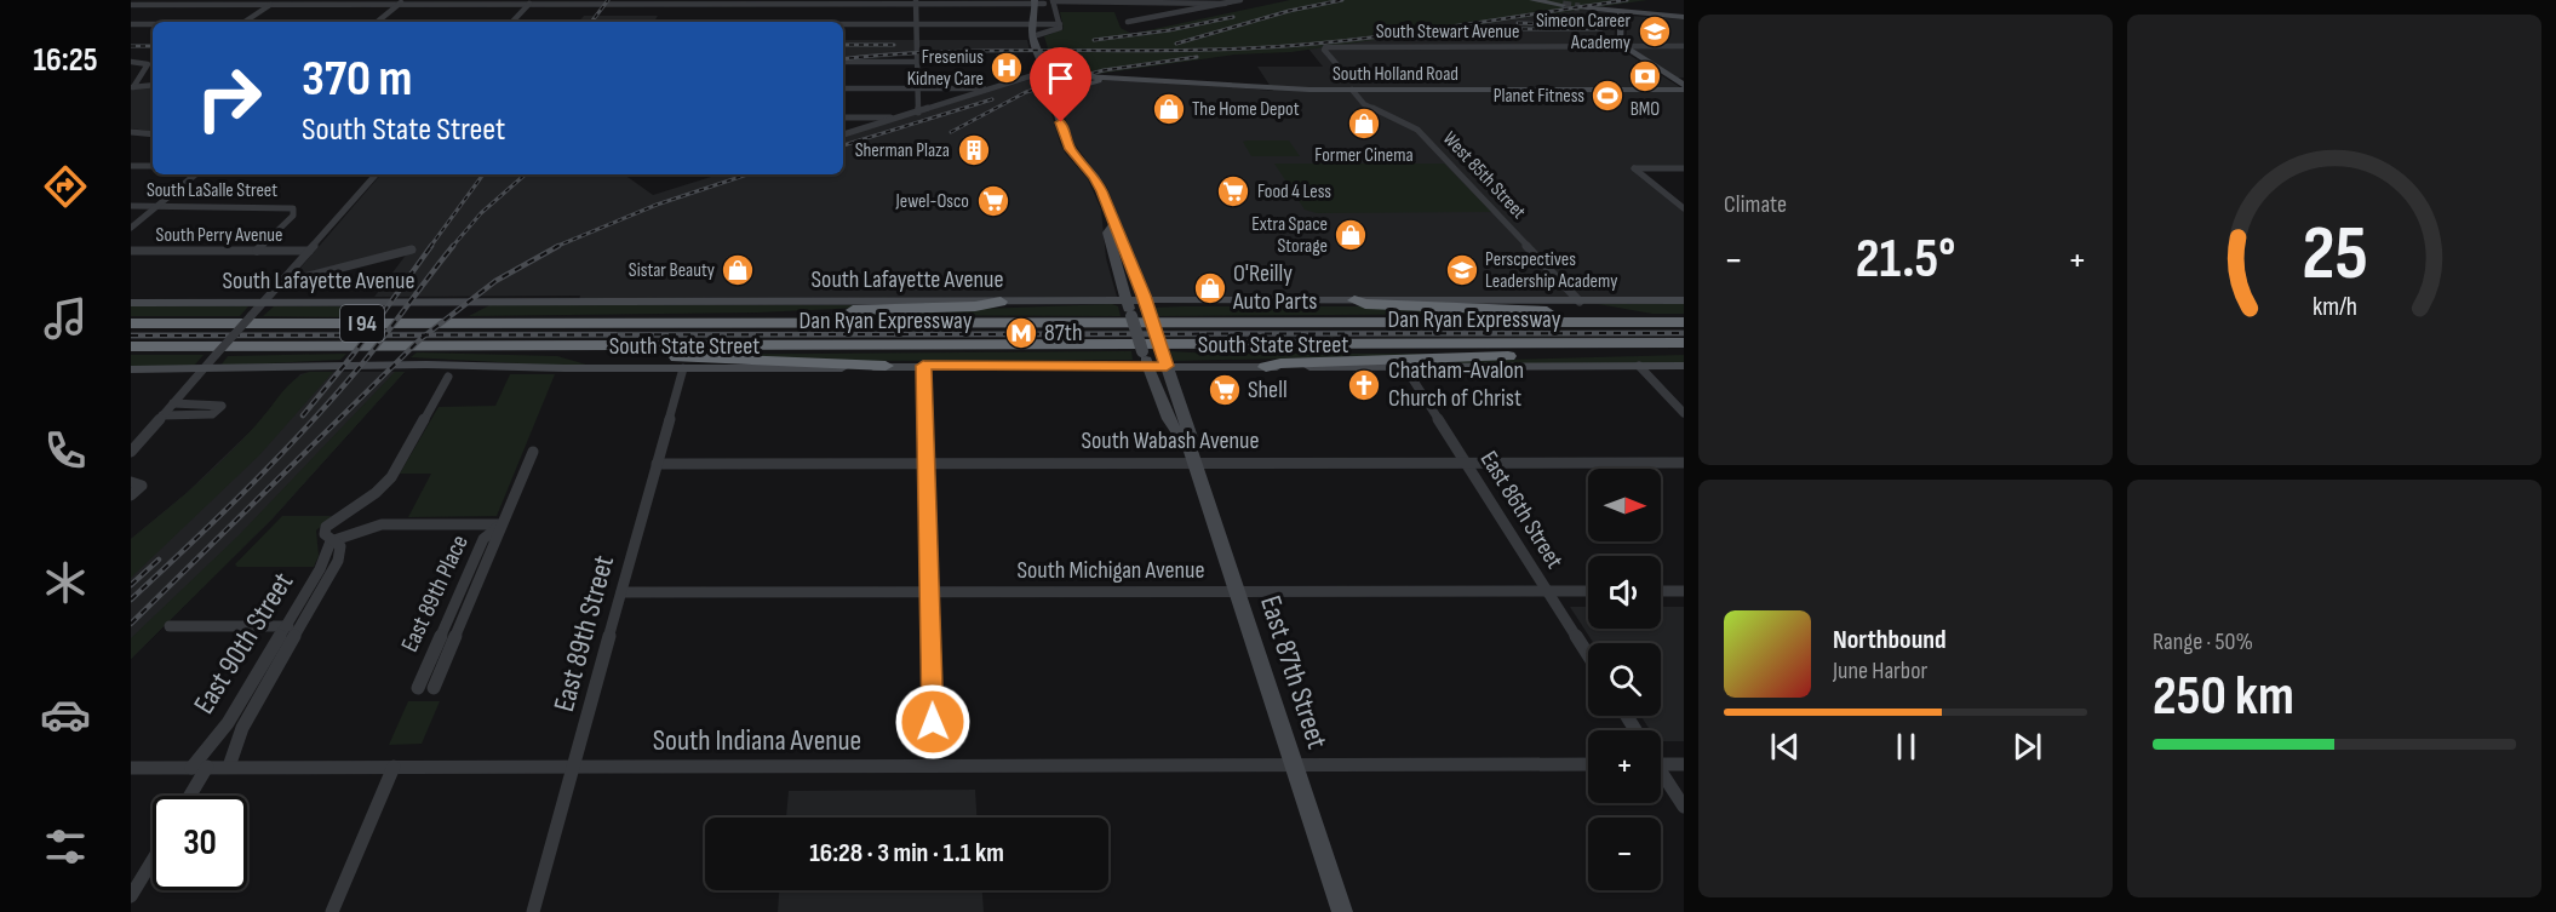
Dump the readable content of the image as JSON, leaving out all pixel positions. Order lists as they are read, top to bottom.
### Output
{
  "streets": {
    "highway": ["Dan Ryan Expressway", "I 94"],
    "main road": [
      "South Holland Road",
      "South Lafayette Avenue",
      "South State Street",
      "East 87th Street"
    ],
    "street": [
      "South Stewart Avenue",
      "West 85th Street",
      "South LaSalle Street",
      "South Perry Avenue",
      "South Wabash Avenue",
      "East 86th Street",
      "South Michigan Avenue",
      "East 89th Place",
      "East 89th Street",
      "East 90th Street",
      "South Indiana Avenue"
    ]
  },
  "crossings": [
    ["South Holland Road", "West 85th Street"],
    ["West 85th Street", "South Lafayette Avenue"],
    ["South LaSalle Street", "South Perry Avenue"],
    ["South Lafayette Avenue", "East 87th Street"],
    ["South State Street", "East 86th Street"],
    ["South State Street", "East 89th Street"],
    ["South State Street", "East 87th Street"],
    ["South Wabash Avenue", "East 86th Street"],
    ["South Wabash Avenue", "East 89th Street"],
    ["South Wabash Avenue", "East 87th Street"],
    ["East 86th Street", "South Michigan Avenue"],
    ["South Michigan Avenue", "East 89th Street"],
    ["South Michigan Avenue", "East 87th Street"],
    ["East 89th Street", "South Indiana Avenue"],
    ["East 90th Street", "South Indiana Avenue"],
    ["East 87th Street", "South Indiana Avenue"]
  ],
  "places": {
    "school or university": ["Simeon Career Academy", "Perscpectives Leadership Academy"],
    "hospital": ["Fresenius Kidney Care"],
    "bank": ["BMO"],
    "sports": ["Planet Fitness"],
    "shop": [
      "The Home Depot",
      "Former Cinema",
      "Extra Space Storage",
      "Sistar Beauty",
      "O'Reilly Auto Parts"
    ],
    "building": ["Sherman Plaza"],
    "supermarket": ["Food 4 Less", "Jewel-Osco", "Shell"],
    "metro station": ["87th"],
    "church": ["Chatham-Avalon Church of Christ"]
  },
  "north": "right",
  "page": {
    "tabs": "16:25",
    "tile": [
      "Climate",
      ["Range · 50%", "250 km"]
    ],
    "turn": ["370 m", "South State Street"],
    "heat": ["−", "21.5°", "+"],
    "map_buttons": ["+", "−"],
    "song": ["Northbound", "June Harbor"],
    "limit": "30",
    "trip": "16:28 · 3 min · 1.1 km",
    "gauge": ["25", "km/h"]
  }
}
